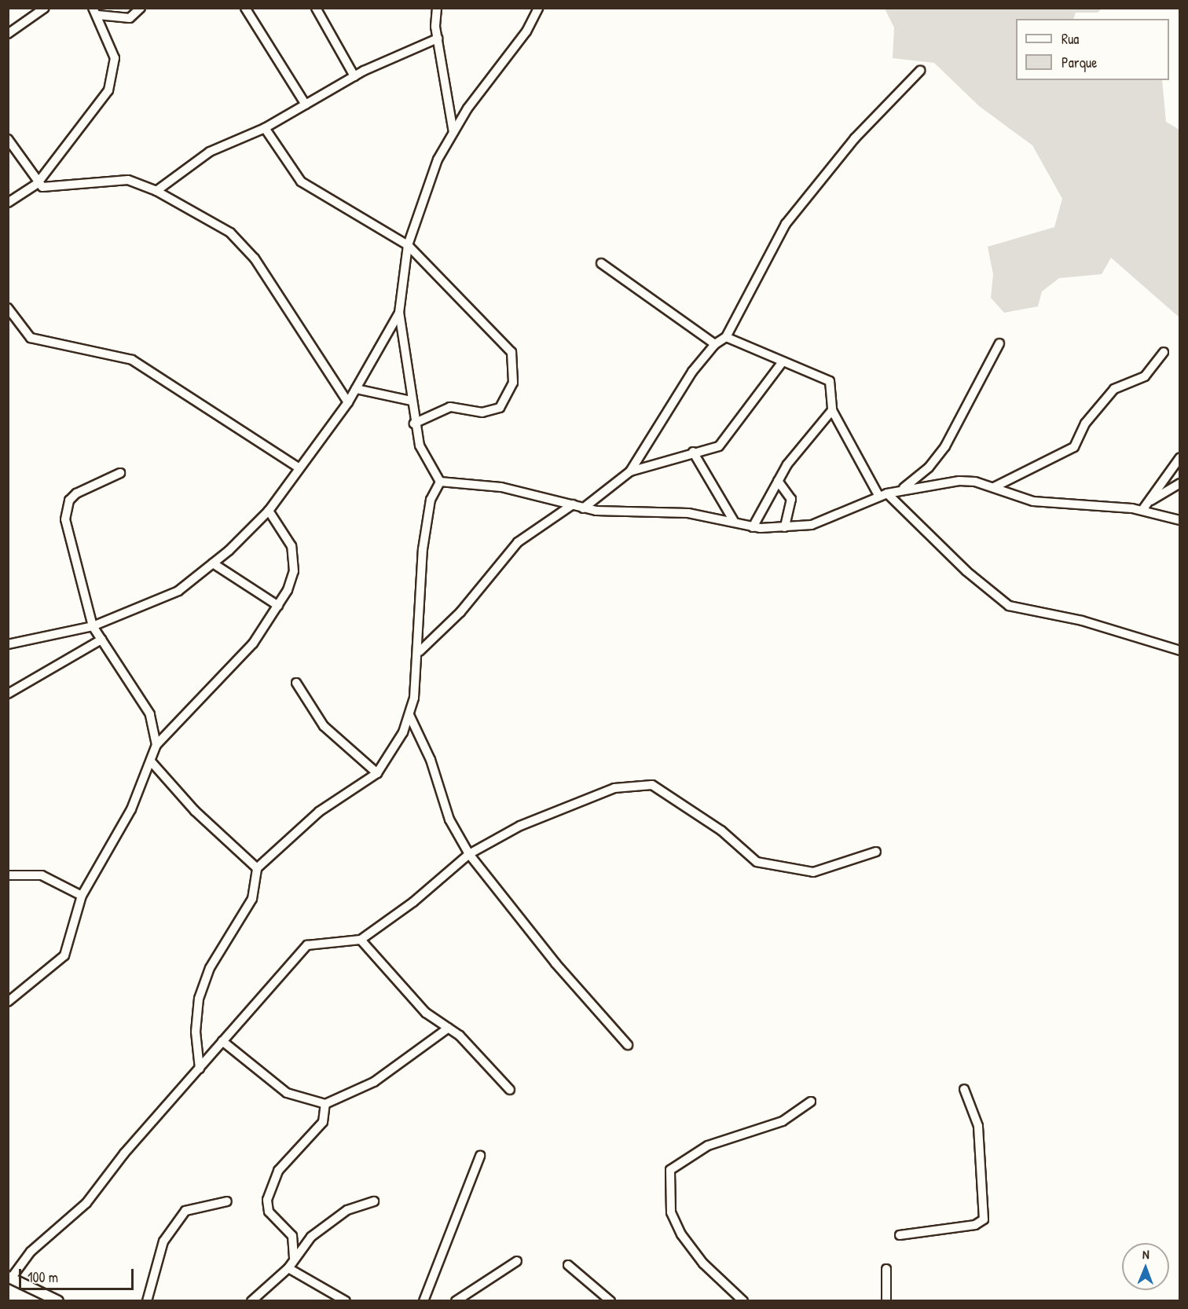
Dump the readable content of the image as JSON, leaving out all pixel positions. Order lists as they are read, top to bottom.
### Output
{
  "legend": ["Rua", "Parque"],
  "scale_bar": "100 m",
  "north": "top"
}
